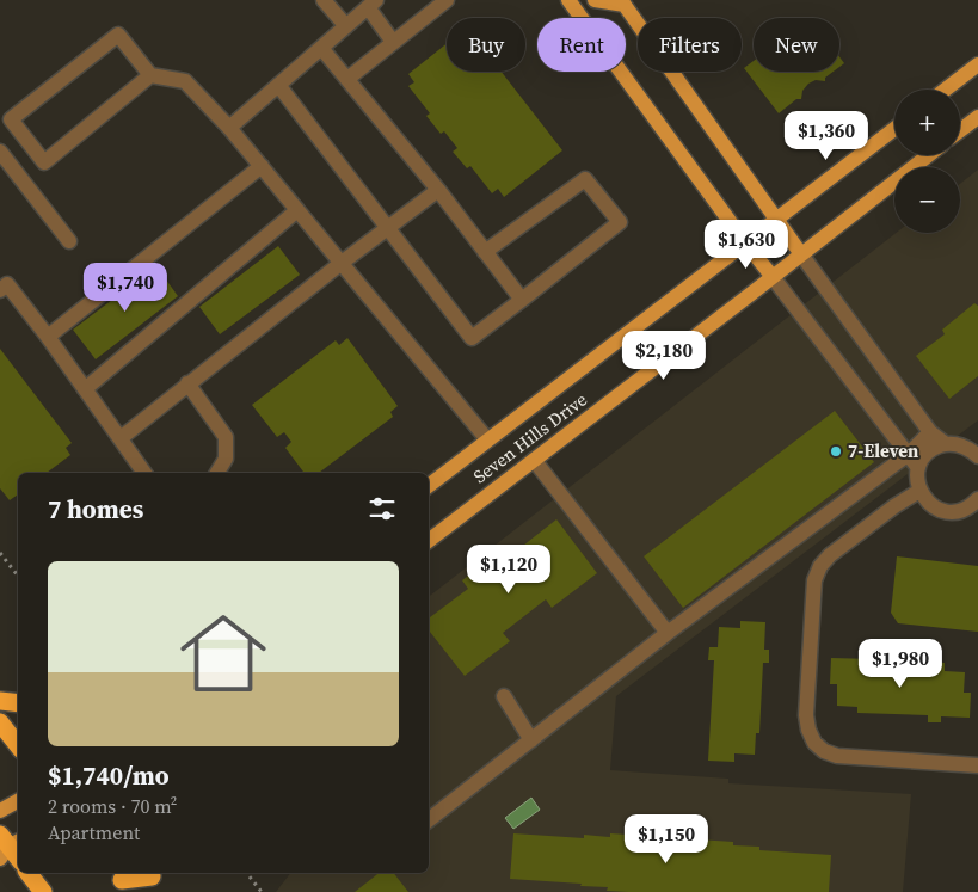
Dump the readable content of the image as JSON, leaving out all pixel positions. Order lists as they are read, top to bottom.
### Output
{
  "streets": {
    "main road": ["Seven Hills Drive"]
  },
  "places": ["7-Eleven"],
  "page": {
    "chip": [
      "Buy",
      "Rent",
      "Filters",
      "New"
    ],
    "map_buttons": ["+", "−"],
    "price": [
      "$1,360",
      "$1,630",
      "$1,740",
      "$2,180",
      "$1,120",
      "$1,980",
      "$1,150"
    ],
    "heading": "7 homes",
    "list": [
      {
        "name": "$1,740/mo",
        "note": "2 rooms · 70 m² · Apartment"
      }
    ]
  }
}
